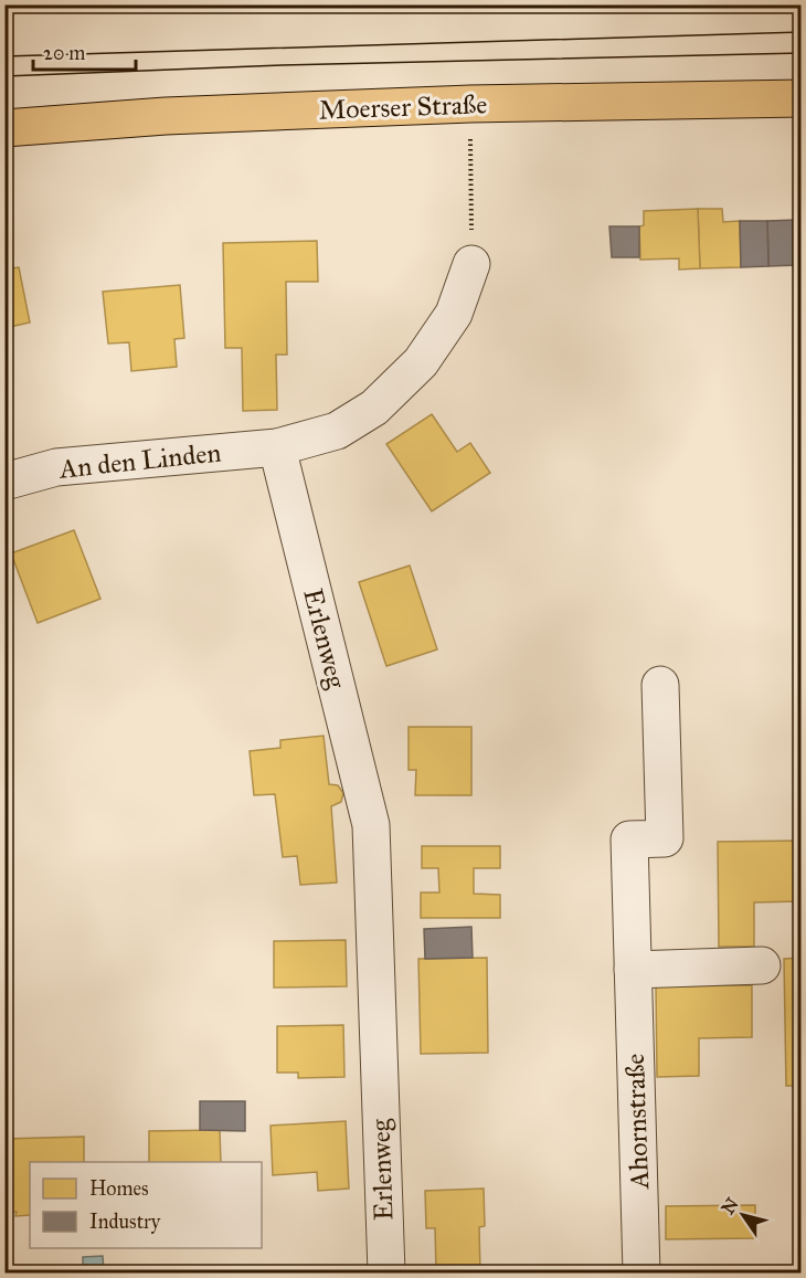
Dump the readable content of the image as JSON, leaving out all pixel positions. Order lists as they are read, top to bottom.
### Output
{
  "streets": {
    "main road": ["Moerser Straße"],
    "street": ["An den Linden", "Erlenweg", "Ahornstraße"]
  },
  "crossings": [
    ["An den Linden", "Erlenweg"]
  ],
  "legend": ["Homes", "Industry"],
  "scale_bar": "20 m",
  "north": "top left"
}
